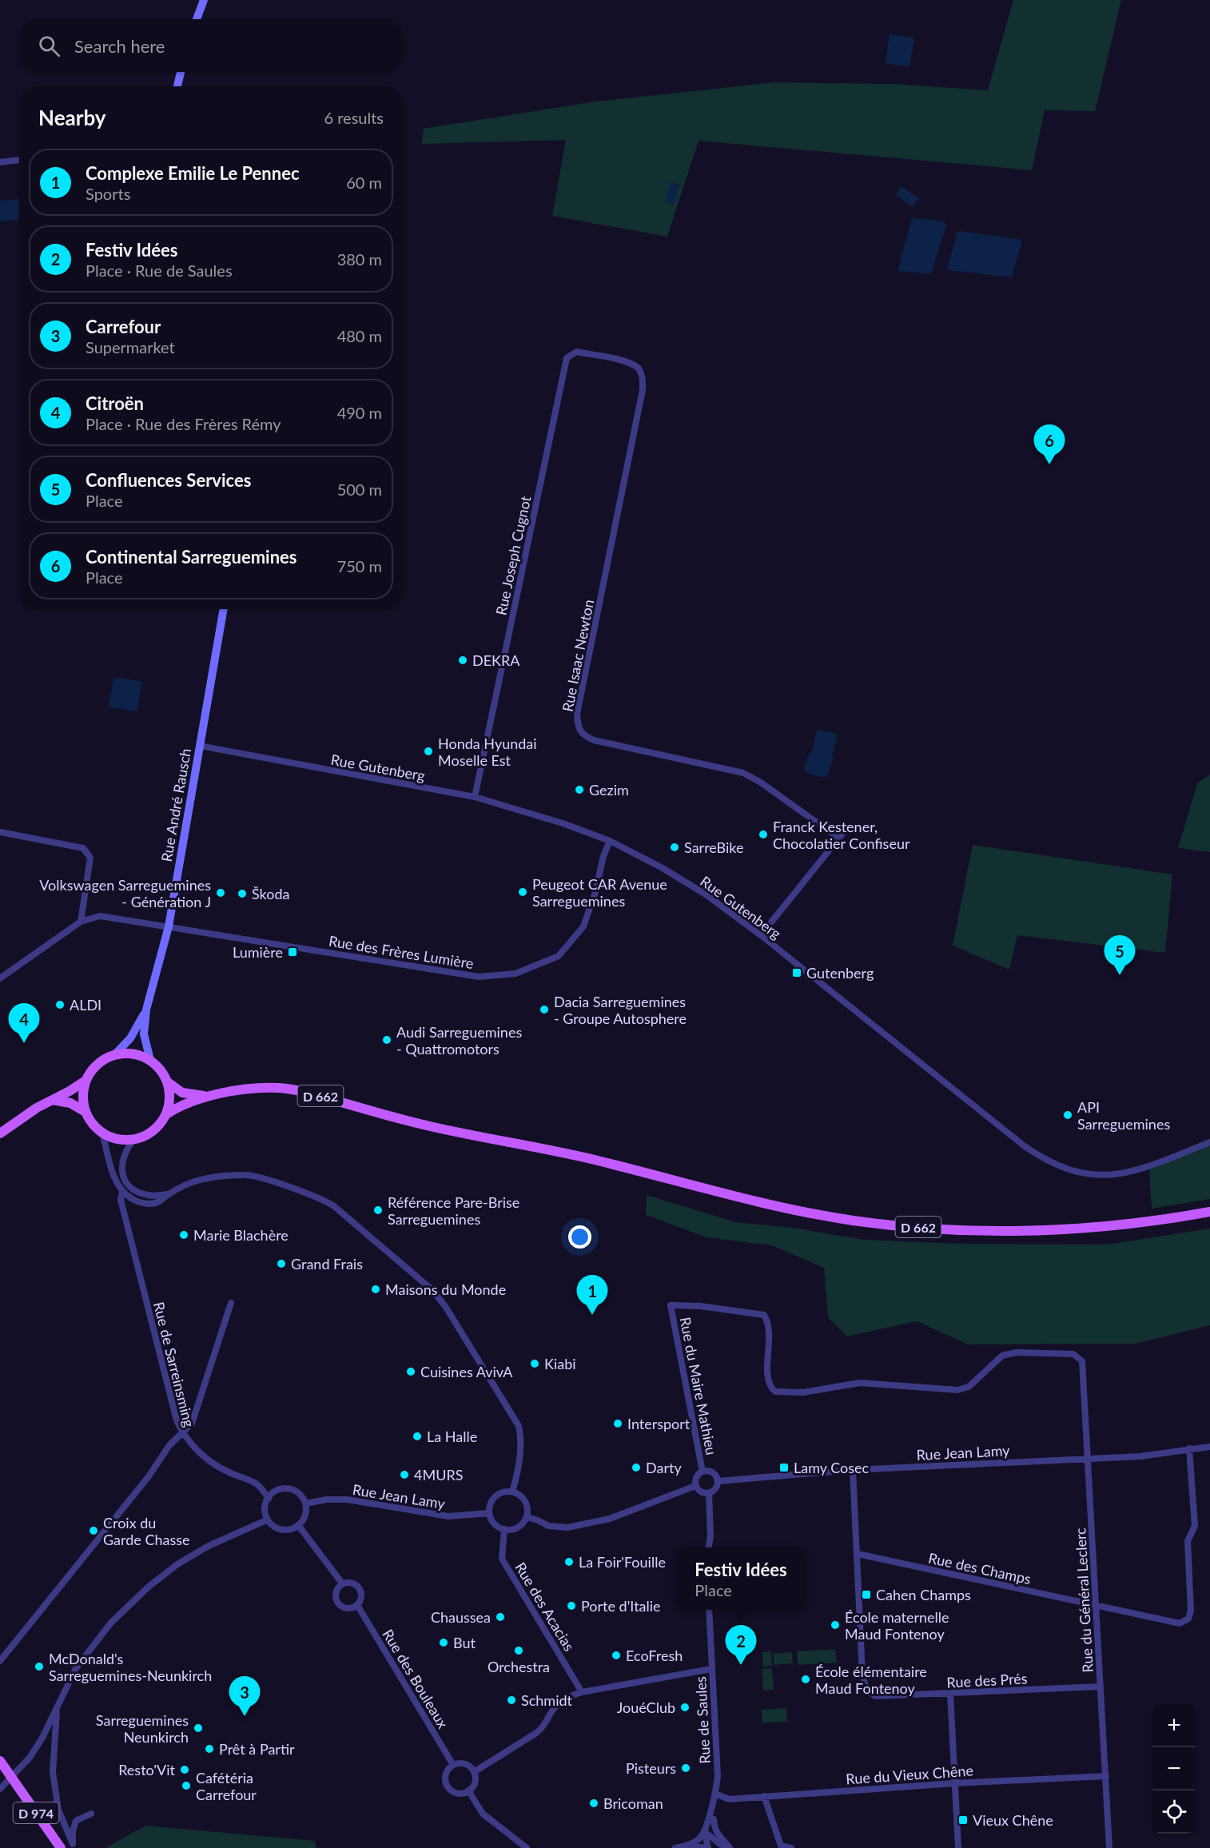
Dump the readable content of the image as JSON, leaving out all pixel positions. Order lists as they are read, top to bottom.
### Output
{
  "streets": {
    "main road": ["D 662", "D 974"],
    "street": [
      "Rue Joseph Cugnot",
      "Rue Isaac Newton",
      "Rue Gutenberg",
      "Rue André Rausch",
      "Rue des Frères Lumière",
      "Rue de Sarreinsming",
      "Rue du Maire Mathieu",
      "Rue Jean Lamy",
      "Rue des Champs",
      "Rue du Général Leclerc",
      "Rue des Acacias",
      "Rue des Bouleaux",
      "Rue des Prés",
      "Rue de Saules",
      "Rue du Vieux Chêne"
    ]
  },
  "crossings": [
    ["Rue Joseph Cugnot", "Rue Isaac Newton"],
    ["Rue Joseph Cugnot", "Rue Gutenberg"],
    ["Rue Gutenberg", "Rue André Rausch"],
    ["Rue Gutenberg", "Rue des Frères Lumière"],
    ["Rue André Rausch", "Rue des Frères Lumière"],
    ["Rue André Rausch", "D 662"],
    ["Rue André Rausch", "Rue de Sarreinsming"],
    ["D 662", "Rue de Sarreinsming"],
    ["Rue du Maire Mathieu", "Rue Jean Lamy"],
    ["Rue du Maire Mathieu", "Rue du Général Leclerc"],
    ["Rue Jean Lamy", "Rue des Champs"],
    ["Rue Jean Lamy", "Rue du Général Leclerc"],
    ["Rue Jean Lamy", "Rue des Acacias"],
    ["Rue Jean Lamy", "Rue des Bouleaux"],
    ["Rue des Champs", "Rue du Général Leclerc"],
    ["Rue des Champs", "Rue des Prés"],
    ["Rue du Général Leclerc", "Rue des Prés"],
    ["Rue du Général Leclerc", "Rue du Vieux Chêne"],
    ["Rue de Saules", "Rue du Vieux Chêne"]
  ],
  "places": {
    "other": [
      "DEKRA",
      "Honda Hyundai Moselle Est",
      "Gezim",
      "Franck Kestener, Chocolatier Confiseur",
      "SarreBike",
      "Peugeot CAR Avenue Sarreguemines",
      "Volkswagen Sarreguemines - Génération J",
      "Škoda",
      "ALDI",
      "Dacia Sarreguemines - Groupe Autosphere",
      "Audi Sarreguemines - Quattromotors",
      "API Sarreguemines",
      "Référence Pare-Brise Sarreguemines",
      "Marie Blachère",
      "Grand Frais",
      "Maisons du Monde",
      "Kiabi",
      "Cuisines AvivA",
      "Intersport",
      "La Halle",
      "Darty",
      "4MURS",
      "Croix du Garde Chasse",
      "La Foir'Fouille",
      "Porte d'Italie",
      "Chaussea",
      "École maternelle Maud Fontenoy",
      "But",
      "Orchestra",
      "EcoFresh",
      "McDonald's Sarreguemines-Neunkirch",
      "École élémentaire Maud Fontenoy",
      "Schmidt",
      "JouéClub",
      "Sarreguemines Neunkirch",
      "Prêt à Partir",
      "Pisteurs",
      "Resto'Vit",
      "Cafétéria Carrefour",
      "Bricoman"
    ],
    "transit": [
      "Lumière",
      "Gutenberg",
      "Lamy Cosec",
      "Cahen Champs",
      "Vieux Chêne"
    ]
  },
  "page": {
    "search": "Search here",
    "heading": ["Nearby", "6 results"],
    "list": [
      {
        "mark": "1",
        "name": "Complexe Emilie Le Pennec",
        "note": "Sports",
        "value": "60 m"
      },
      {
        "mark": "2",
        "name": "Festiv Idées",
        "note": "Place · Rue de Saules",
        "value": "380 m"
      },
      {
        "mark": "3",
        "name": "Carrefour",
        "note": "Supermarket",
        "value": "480 m"
      },
      {
        "mark": "4",
        "name": "Citroën",
        "note": "Place · Rue des Frères Rémy",
        "value": "490 m"
      },
      {
        "mark": "5",
        "name": "Confluences Services",
        "note": "Place",
        "value": "500 m"
      },
      {
        "mark": "6",
        "name": "Continental Sarreguemines",
        "note": "Place",
        "value": "750 m"
      }
    ],
    "pins": [
      "6",
      "5",
      "4",
      "1",
      "2",
      "3"
    ],
    "popup": ["Festiv Idées", "Place"],
    "map_buttons": ["+", "−"]
  }
}
